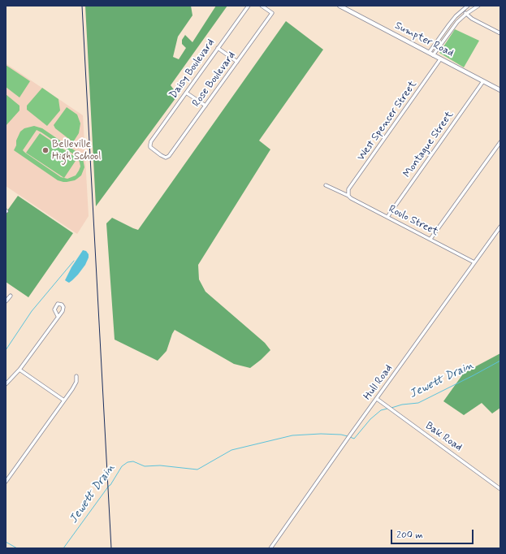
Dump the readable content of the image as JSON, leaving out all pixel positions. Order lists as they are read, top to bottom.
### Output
{
  "streets": {
    "street": [
      "Sumpter Road",
      "Daisy Boulevard",
      "Rose Boulevard",
      "West Spencer Street",
      "Montague Street",
      "Roulo Street",
      "Hull Road",
      "Bak Road"
    ]
  },
  "crossings": [
    ["Sumpter Road", "West Spencer Street"],
    ["Sumpter Road", "Montague Street"],
    ["Daisy Boulevard", "Rose Boulevard"],
    ["West Spencer Street", "Roulo Street"],
    ["Montague Street", "Roulo Street"],
    ["Roulo Street", "Hull Road"],
    ["Hull Road", "Bak Road"]
  ],
  "water": ["Jewett Drain"],
  "places": ["Belleville High School"],
  "scale_bar": "200 m"
}
